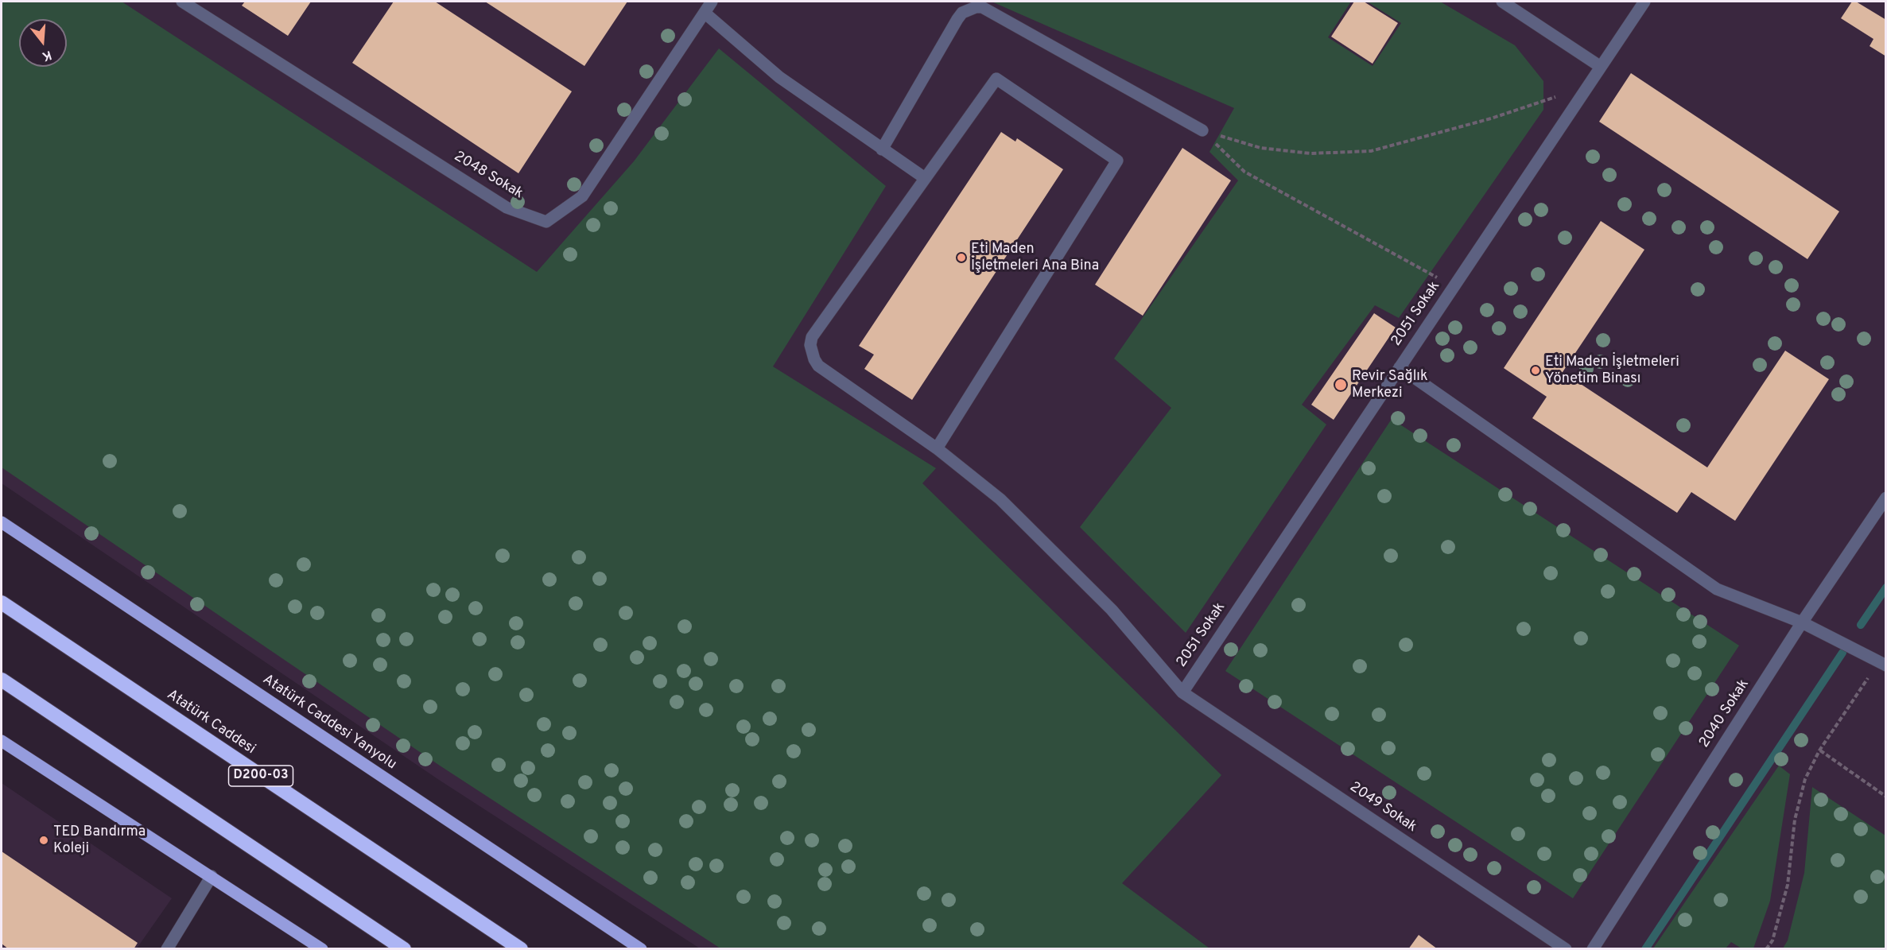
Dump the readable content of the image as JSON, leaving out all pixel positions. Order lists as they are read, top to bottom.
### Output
{
  "streets": {
    "highway": ["Atatürk Caddesi", "D200-03"],
    "main road": ["Atatürk Caddesi Yanyolu"],
    "street": [
      "2048 Sokak",
      "2051 Sokak",
      "2040 Sokak",
      "2049 Sokak"
    ]
  },
  "crossings": [
    ["2051 Sokak", "2049 Sokak"]
  ],
  "places": [
    "Eti Maden İşletmeleri Ana Bina",
    "Eti Maden İşletmeleri Yönetim Binası",
    "Revir Sağlık Merkezi",
    "TED Bandırma Koleji"
  ],
  "north": "bottom"
}
